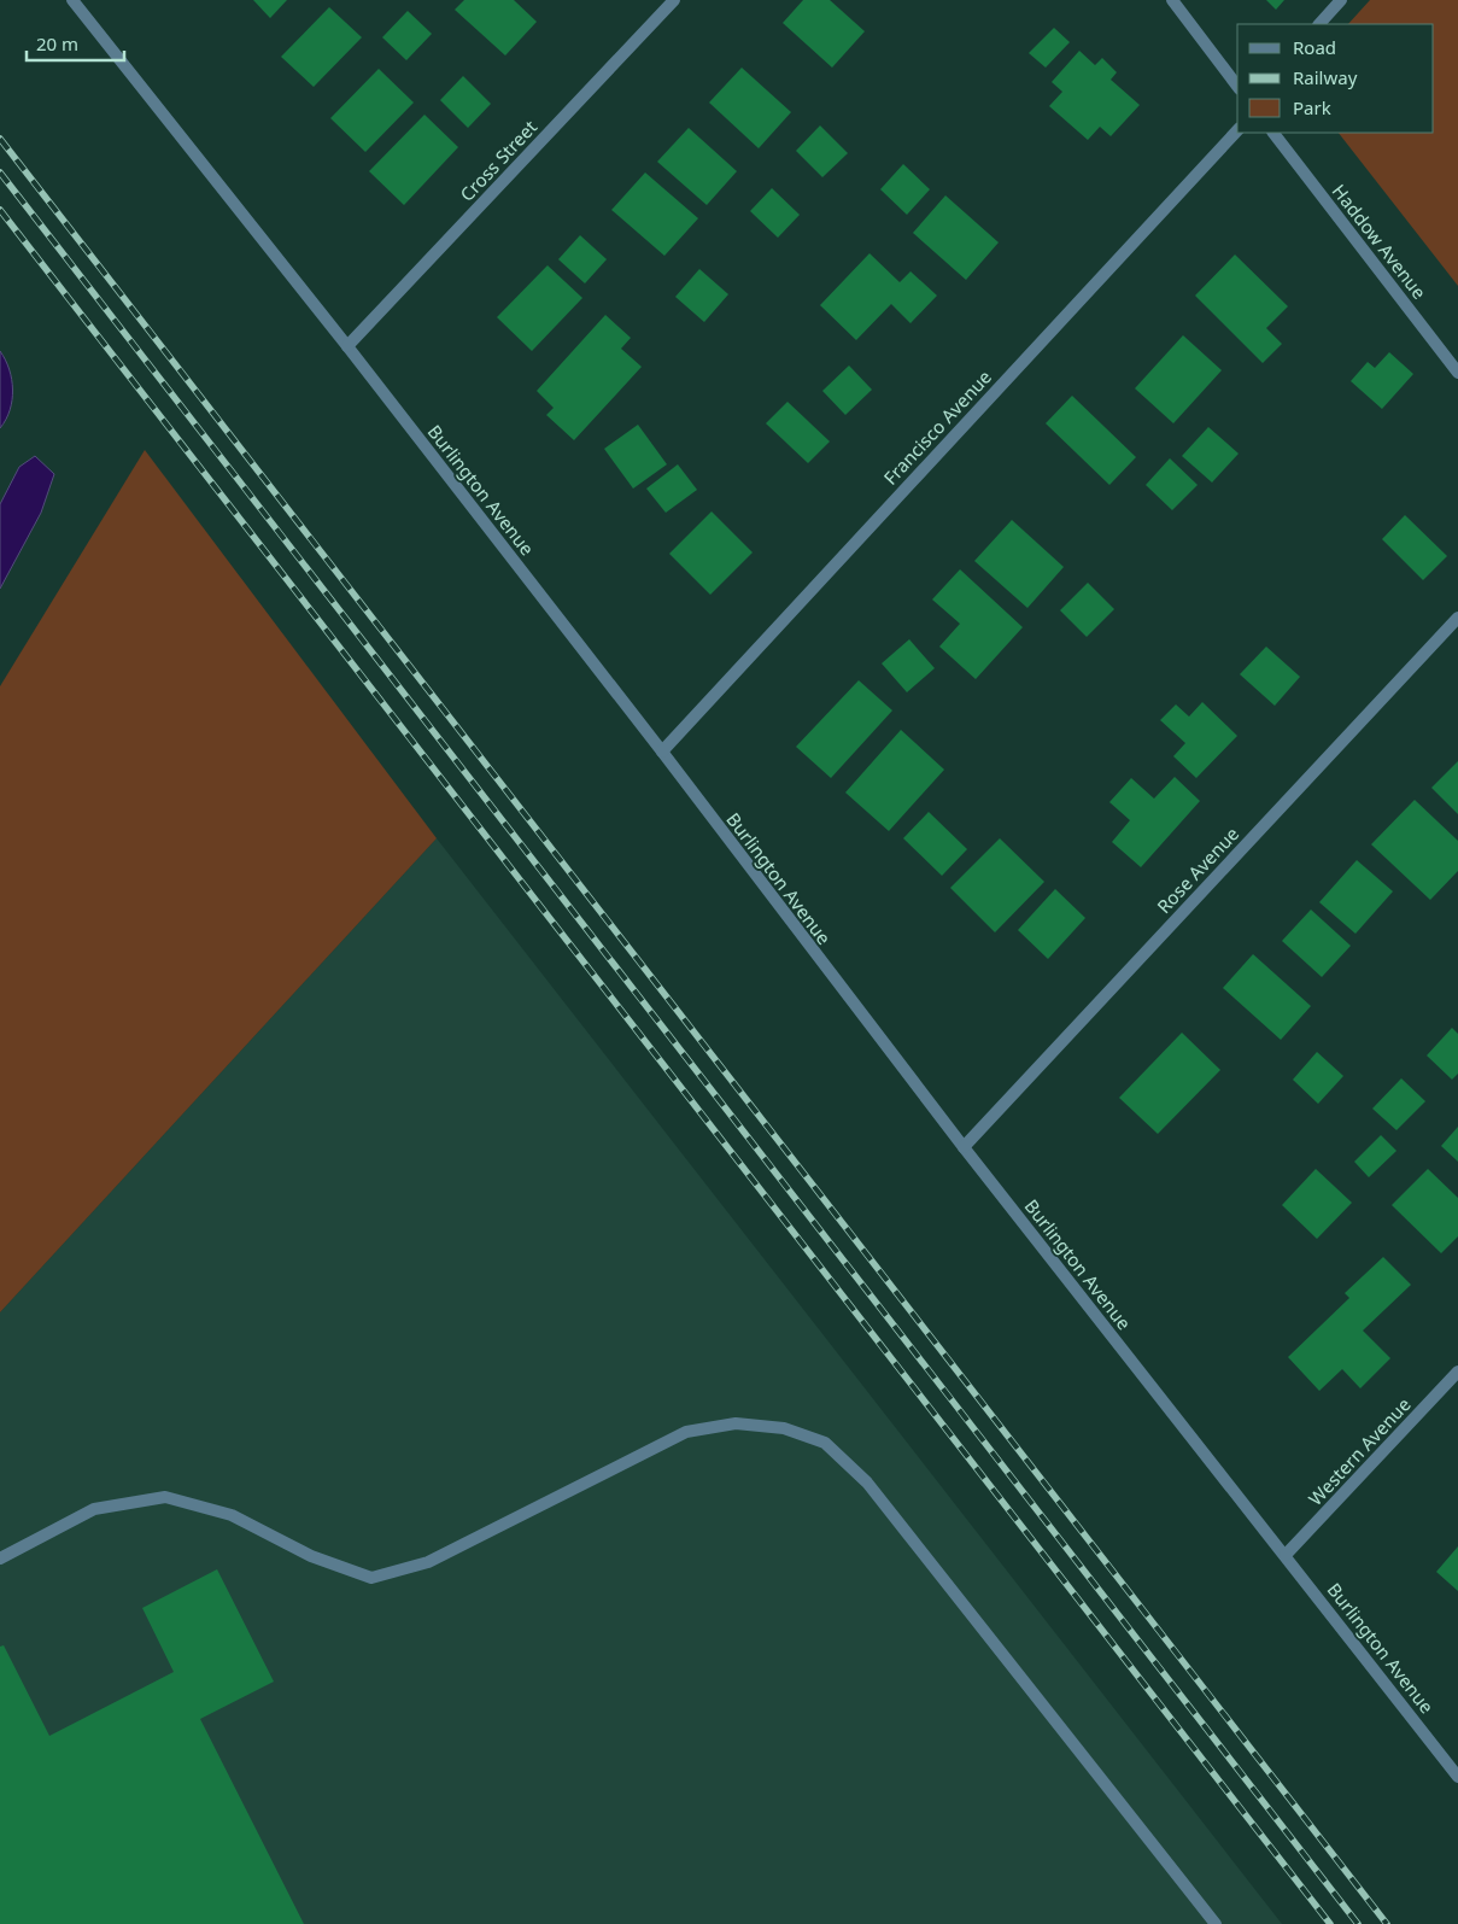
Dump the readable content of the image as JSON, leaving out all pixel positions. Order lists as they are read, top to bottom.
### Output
{
  "streets": {
    "street": [
      "Cross Street",
      "Haddow Avenue",
      "Francisco Avenue",
      "Burlington Avenue",
      "Rose Avenue",
      "Western Avenue"
    ]
  },
  "crossings": [
    ["Cross Street", "Burlington Avenue"],
    ["Francisco Avenue", "Burlington Avenue"],
    ["Burlington Avenue", "Rose Avenue"],
    ["Burlington Avenue", "Western Avenue"]
  ],
  "legend": ["Road", "Railway", "Park"],
  "scale_bar": "20 m"
}
